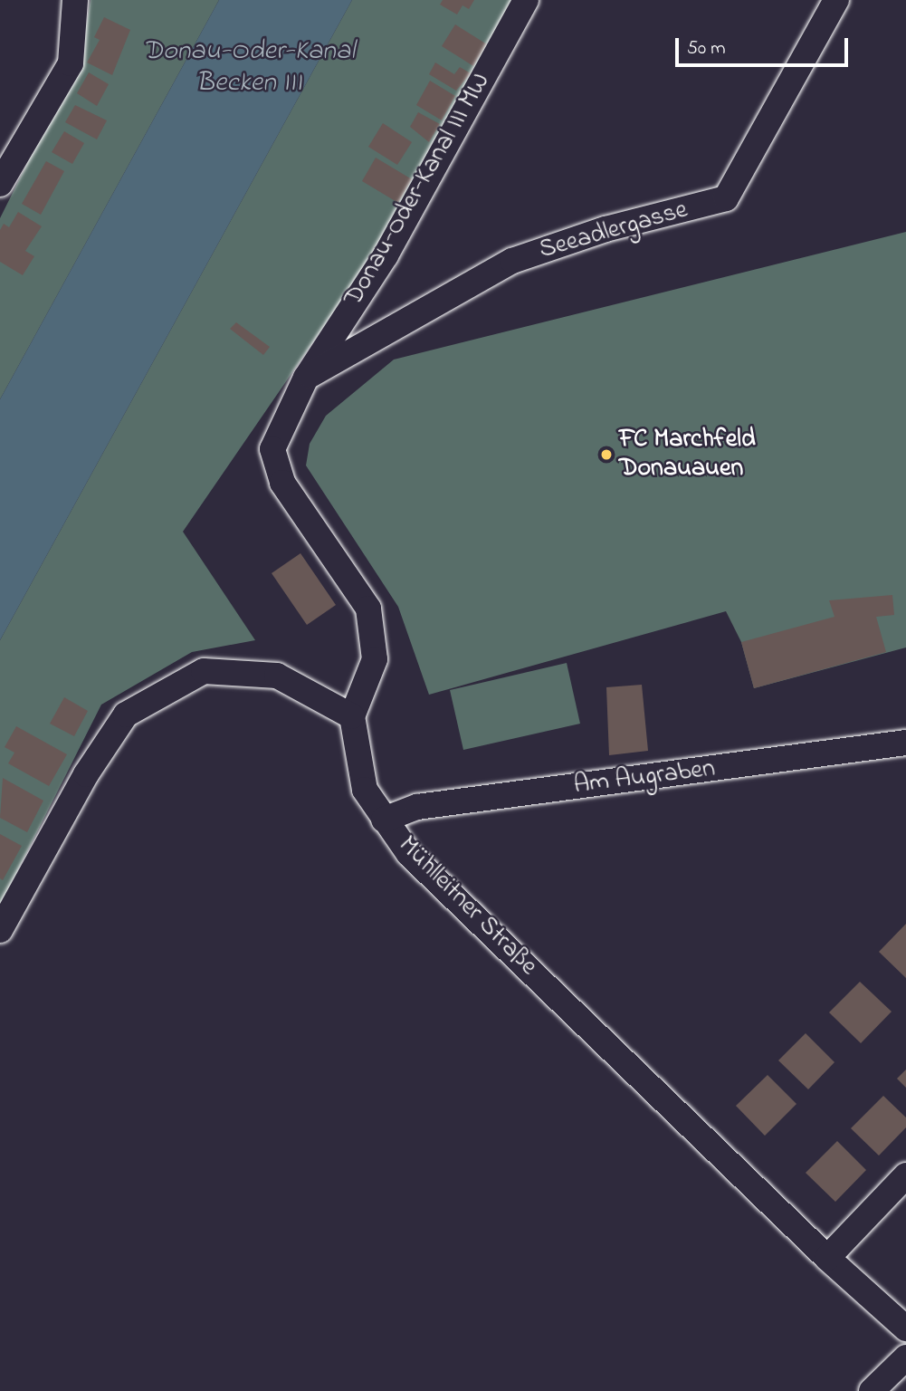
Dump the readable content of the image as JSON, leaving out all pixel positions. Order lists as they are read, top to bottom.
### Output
{
  "streets": {
    "street": [
      "Donau-Oder-Kanal III MW",
      "Seeadlergasse",
      "Am Augraben",
      "Mühlleitner Straße"
    ]
  },
  "crossings": [
    ["Donau-Oder-Kanal III MW", "Seeadlergasse"],
    ["Am Augraben", "Mühlleitner Straße"]
  ],
  "water": ["Donau-Oder-Kanal Becken III"],
  "places": ["FC Marchfeld Donauauen"],
  "scale_bar": "50 m"
}
